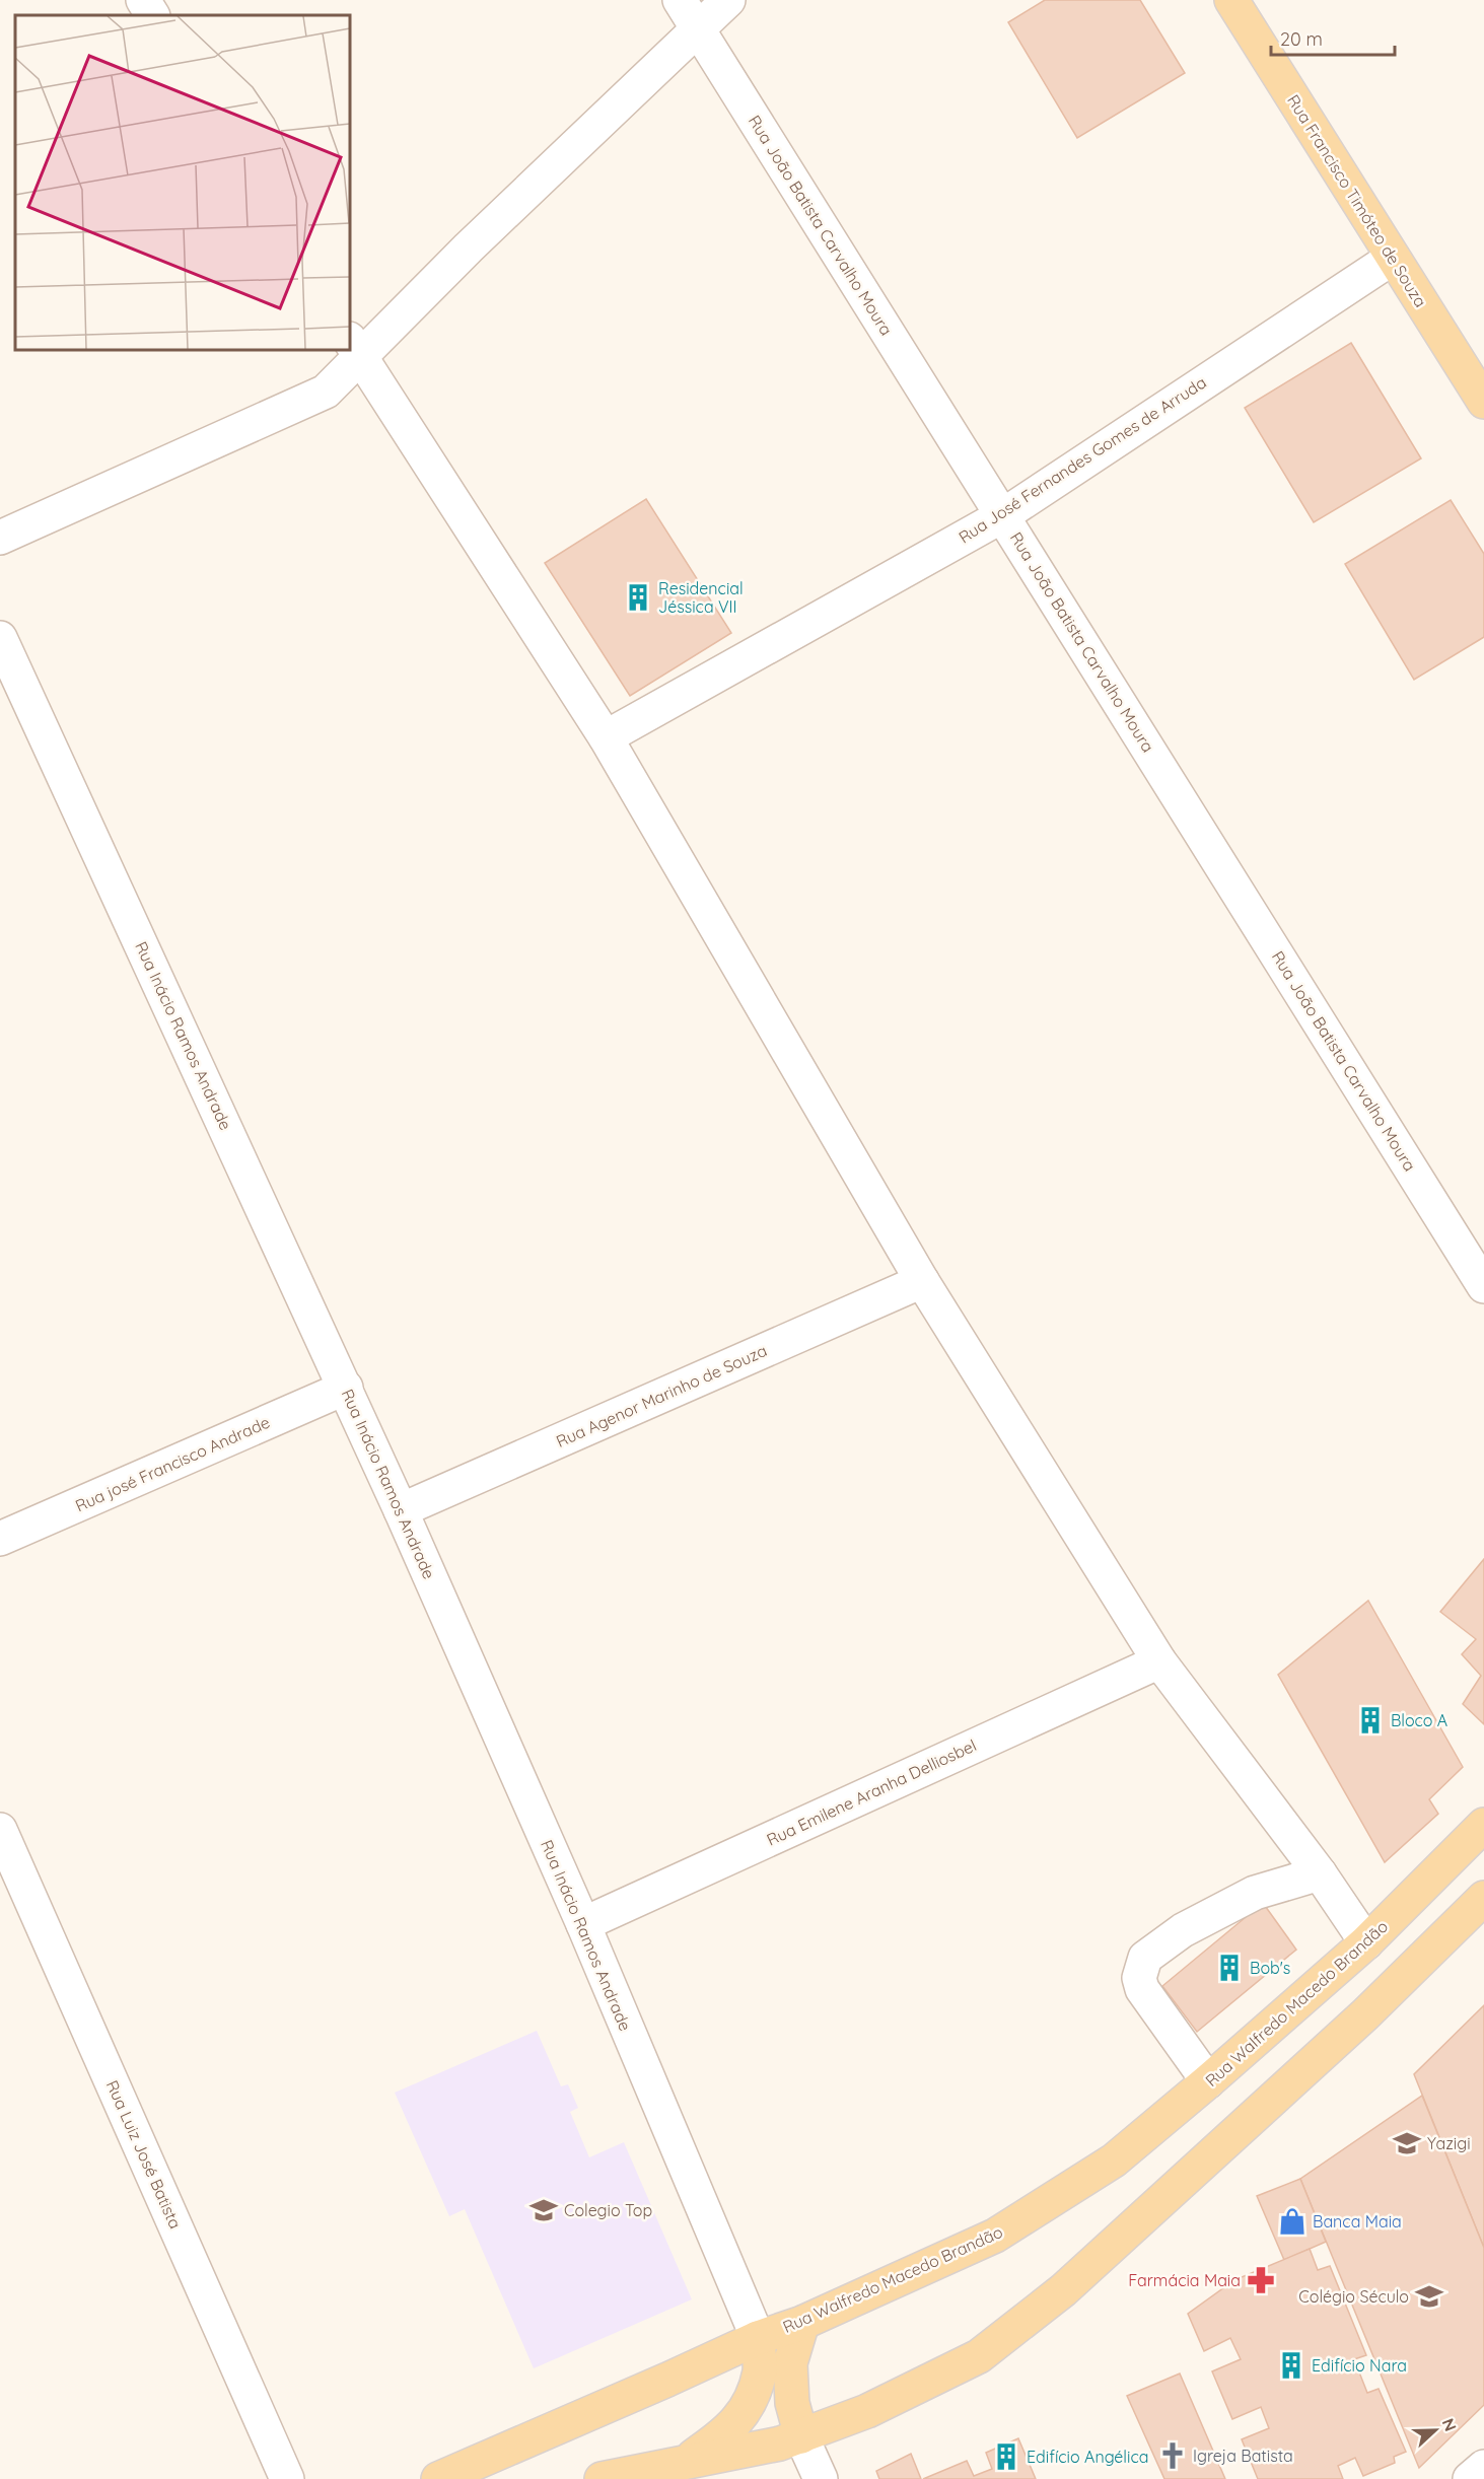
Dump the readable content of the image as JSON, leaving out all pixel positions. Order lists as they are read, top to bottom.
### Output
{
  "streets": {
    "main road": ["Rua Francisco Timóteo de Souza", "Rua Walfredo Macedo Brandão"],
    "street": [
      "Rua João Batista Carvalho Moura",
      "Rua José Fernandes Gomes de Arruda",
      "Rua Inácio Ramos Andrade",
      "Rua Agenor Marinho de Souza",
      "Rua josé Francisco Andrade",
      "Rua Emilene Aranha Delliosbel",
      "Rua Luiz José Batista"
    ]
  },
  "crossings": [
    ["Rua Francisco Timóteo de Souza", "Rua José Fernandes Gomes de Arruda"],
    ["Rua João Batista Carvalho Moura", "Rua José Fernandes Gomes de Arruda"],
    ["Rua Inácio Ramos Andrade", "Rua Agenor Marinho de Souza"],
    ["Rua Inácio Ramos Andrade", "Rua josé Francisco Andrade"],
    ["Rua Inácio Ramos Andrade", "Rua Emilene Aranha Delliosbel"],
    ["Rua Inácio Ramos Andrade", "Rua Walfredo Macedo Brandão"]
  ],
  "places": {
    "building": [
      "Residencial Jéssica VII",
      "Bloco A",
      "Bob's",
      "Edifício Nara",
      "Edifício Angélica"
    ],
    "school or university": ["Yazigi", "Colegio Top", "Colégio Século"],
    "shop": ["Banca Maia"],
    "pharmacy": ["Farmácia Maia"],
    "church": ["Igreja Batista"]
  },
  "scale_bar": "20 m",
  "north": "right"
}
